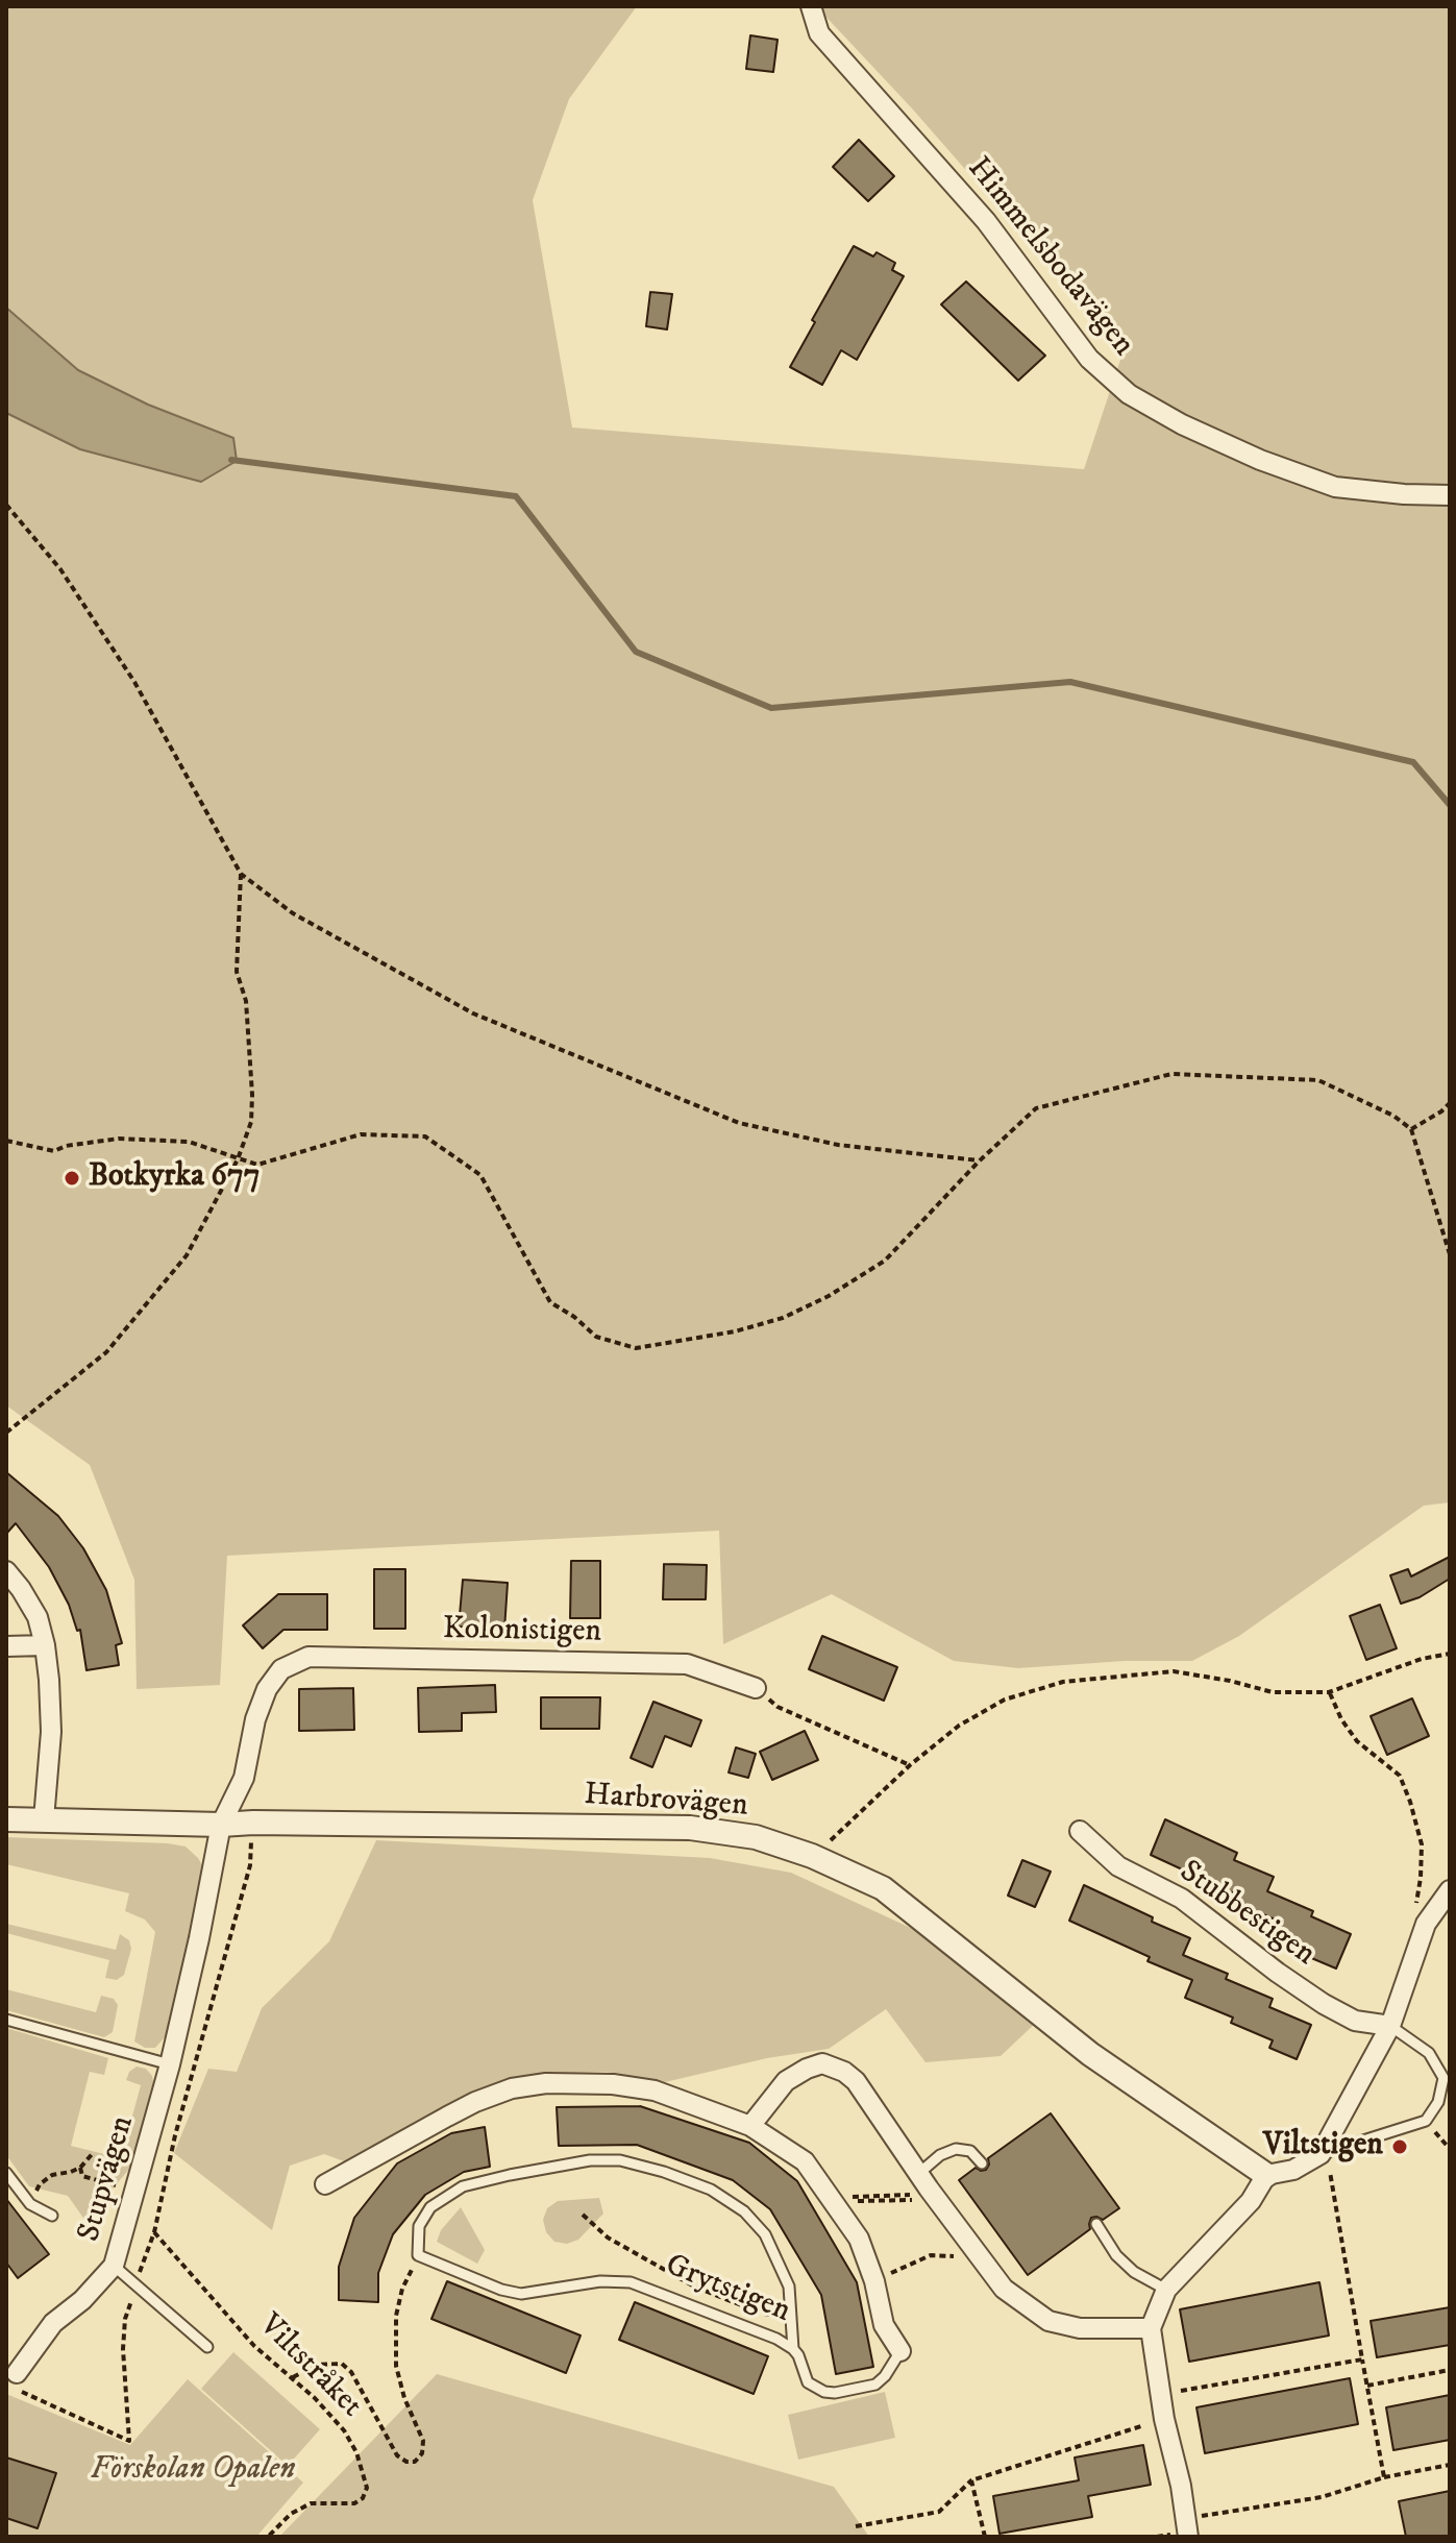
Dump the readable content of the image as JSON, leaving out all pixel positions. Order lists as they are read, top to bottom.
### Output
{
  "streets": {
    "street": [
      "Himmelsbodavägen",
      "Kolonistigen",
      "Harbrovägen",
      "Stubbestigen",
      "Stupvägen",
      "Grytstigen"
    ],
    "path": ["Viltstråket"]
  },
  "crossings": [
    ["Kolonistigen", "Harbrovägen"],
    ["Kolonistigen", "Stupvägen"],
    ["Harbrovägen", "Stupvägen"]
  ],
  "parks": ["Förskolan Opalen"],
  "places": ["Botkyrka 677", "Viltstigen"]
}
